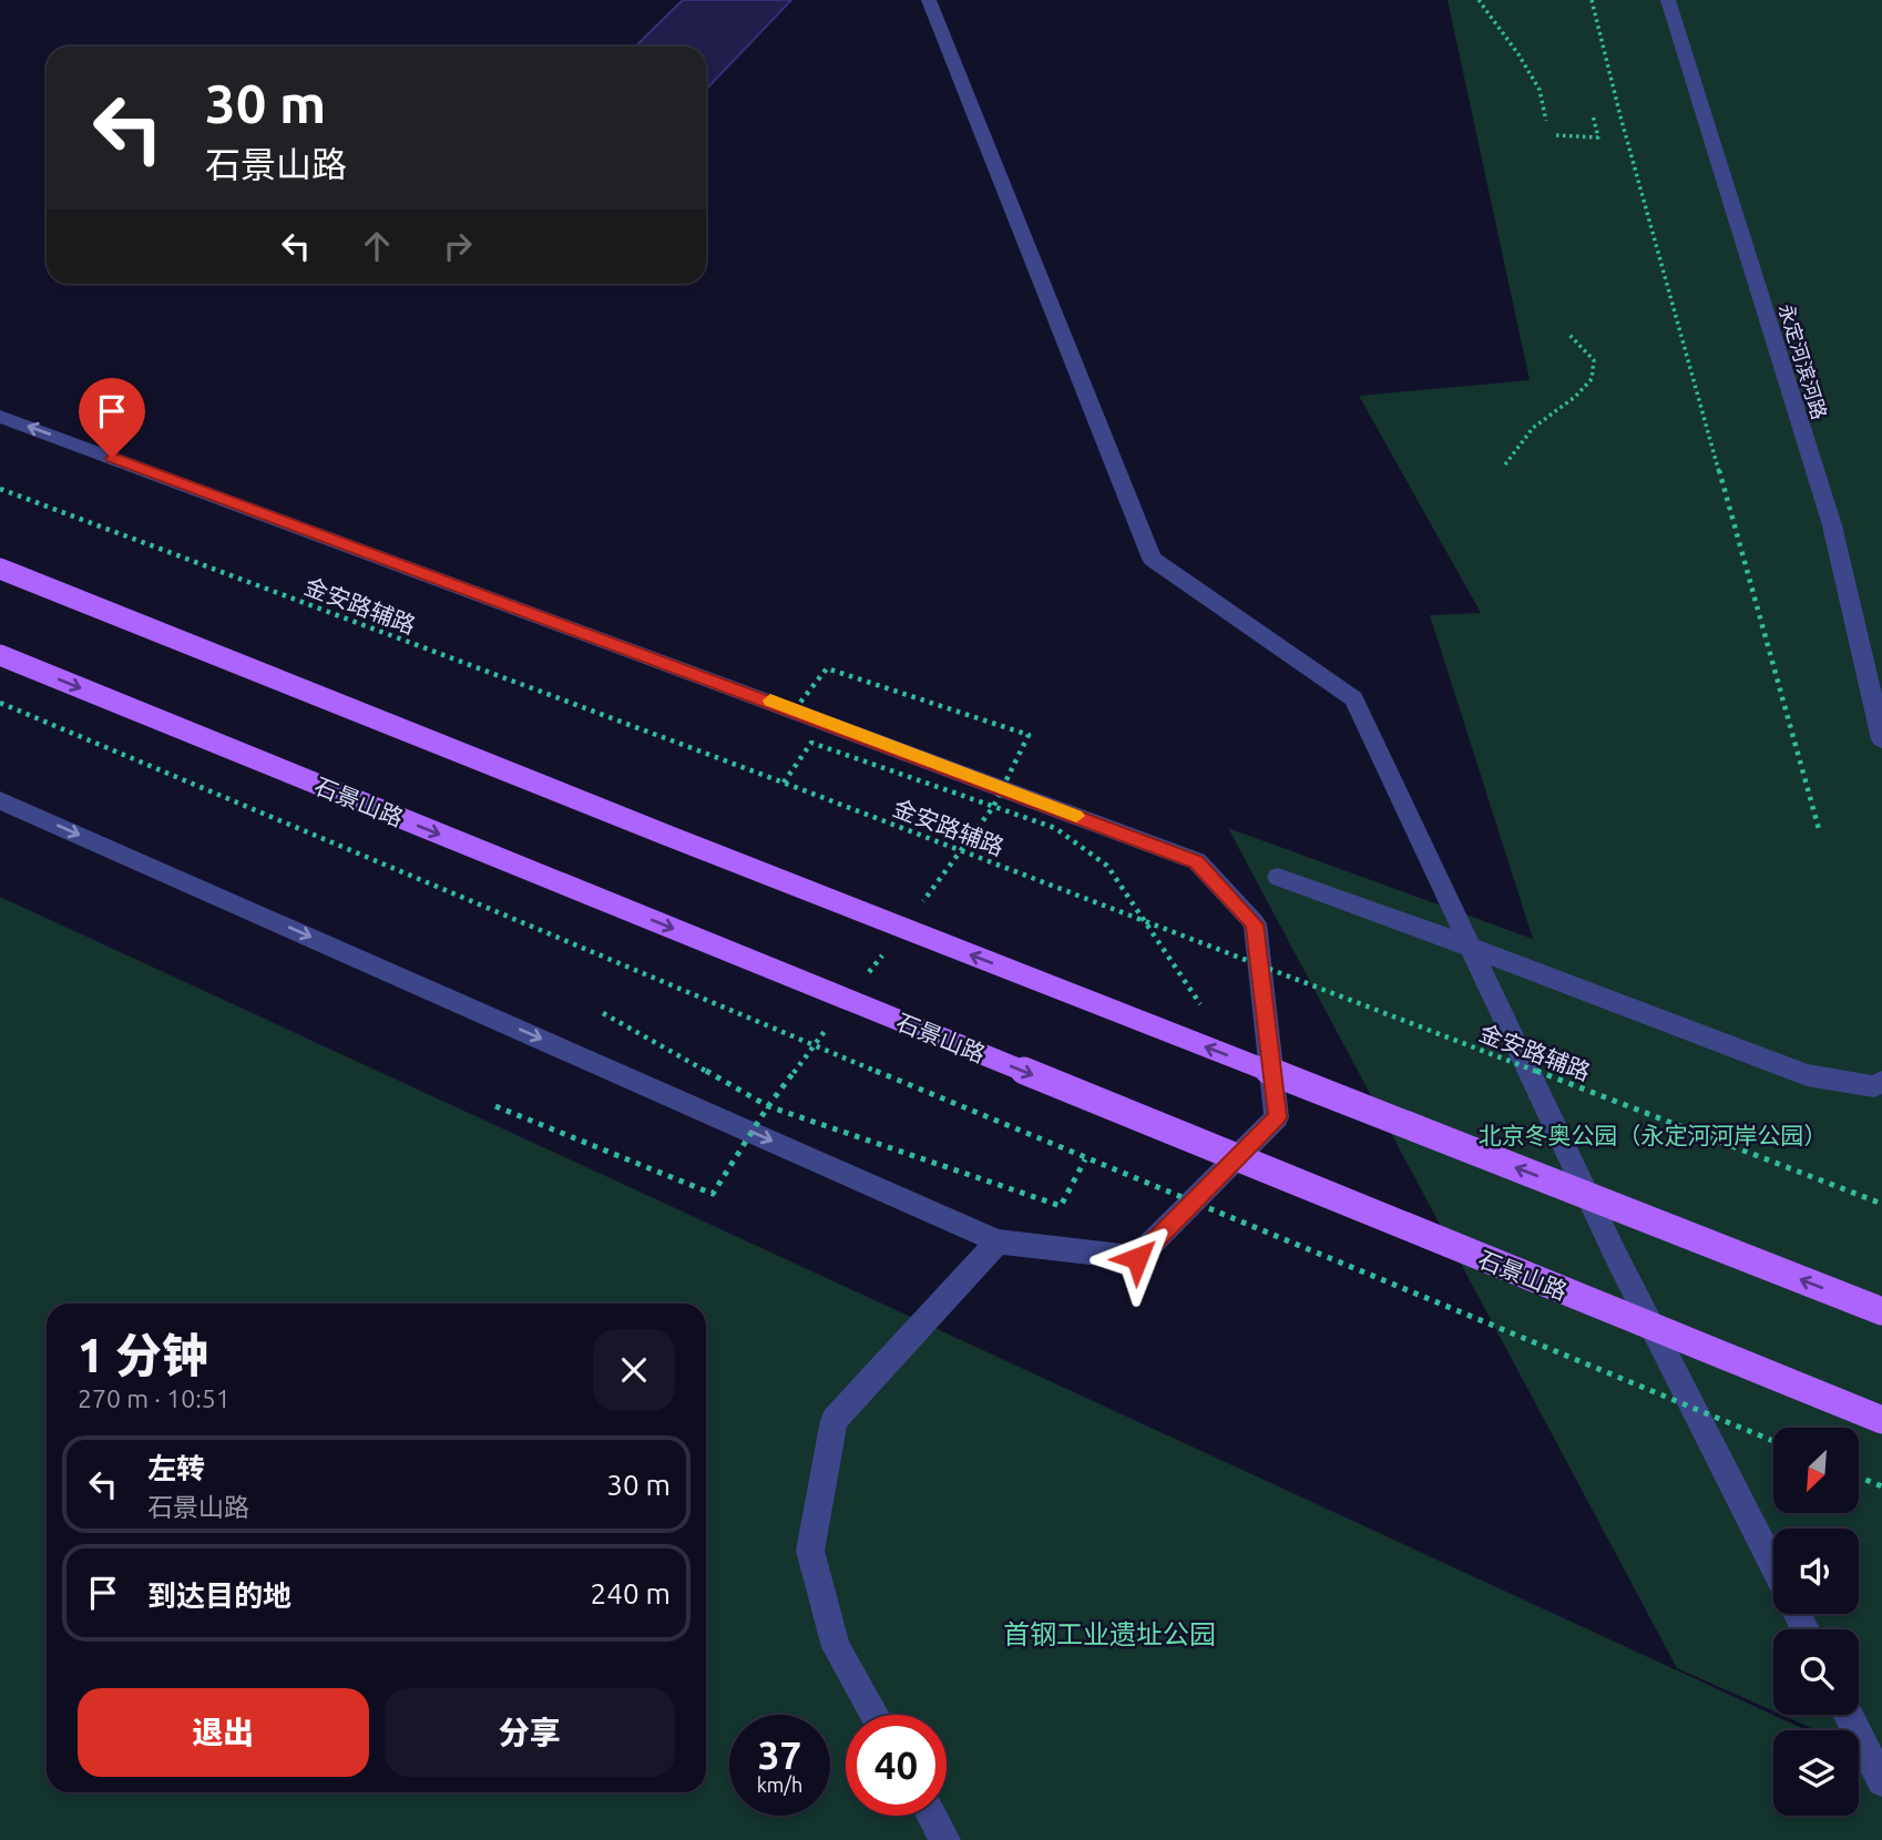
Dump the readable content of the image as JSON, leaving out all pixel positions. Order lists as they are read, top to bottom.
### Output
{
  "streets": {
    "main road": ["石景山路"],
    "street": ["永定河滨河路"],
    "path": ["金安路辅路"]
  },
  "parks": ["北京冬奥公园（永定河河岸公园）", "首钢工业遗址公园"],
  "north": "bottom left",
  "page": {
    "turn": ["30 m", "石景山路"],
    "heading": ["1 分钟", "270 m · 10:51"],
    "list": [
      {
        "name": "左转",
        "note": "石景山路",
        "value": "30 m"
      },
      {
        "name": "到达目的地",
        "value": "240 m"
      }
    ],
    "buttons": ["退出", "分享"],
    "speed": "37 km/h",
    "limit": "40"
  }
}
